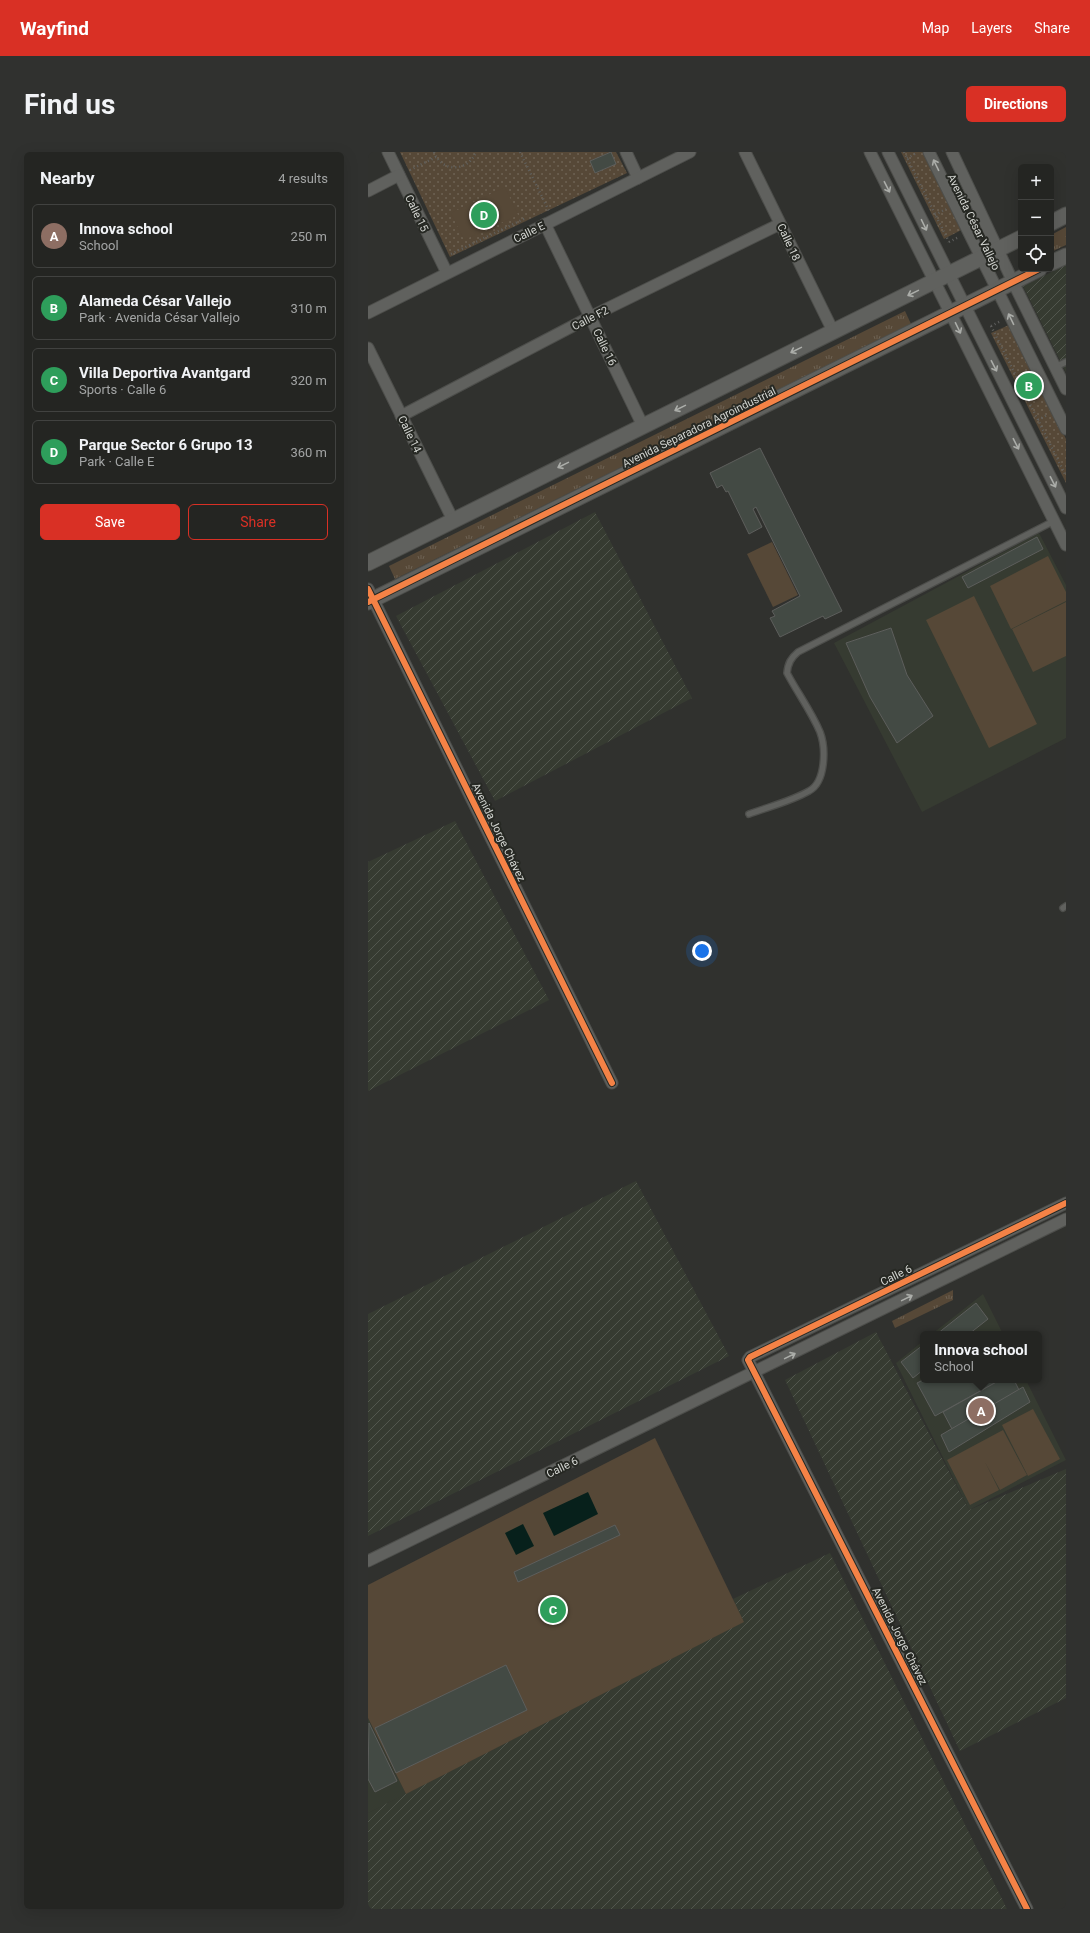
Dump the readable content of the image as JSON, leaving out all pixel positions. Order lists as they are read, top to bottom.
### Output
{
  "streets": {
    "street": [
      "Calle 15",
      "Avenida César Vallejo",
      "Calle E",
      "Calle 18",
      "Calle F2",
      "Calle 16",
      "Avenida Separadora Agroindustrial",
      "Calle 14",
      "Avenida Jorge Chávez",
      "Calle 6"
    ]
  },
  "crossings": [
    ["Calle 15", "Calle E"],
    ["Avenida César Vallejo", "Avenida Separadora Agroindustrial"],
    ["Calle E", "Calle 16"],
    ["Calle 18", "Calle F2"],
    ["Calle F2", "Calle 16"],
    ["Calle F2", "Calle 14"],
    ["Avenida Separadora Agroindustrial", "Avenida Jorge Chávez"],
    ["Avenida Jorge Chávez", "Calle 6"]
  ],
  "page": {
    "header": "Wayfind",
    "nav": ["Map", "Layers", "Share"],
    "buttons": [
      "Directions",
      ["Save", "Share"]
    ],
    "title": "Find us",
    "heading": ["Nearby", "4 results"],
    "map_buttons": ["+", "−"],
    "pins": [
      "D",
      "B",
      "A",
      "C"
    ],
    "list": [
      {
        "mark": "A",
        "name": "Innova school",
        "note": "School",
        "value": "250 m"
      },
      {
        "mark": "B",
        "name": "Alameda César Vallejo",
        "note": "Park · Avenida César Vallejo",
        "value": "310 m"
      },
      {
        "mark": "C",
        "name": "Villa Deportiva Avantgard",
        "note": "Sports · Calle 6",
        "value": "320 m"
      },
      {
        "mark": "D",
        "name": "Parque Sector 6 Grupo 13",
        "note": "Park · Calle E",
        "value": "360 m"
      }
    ],
    "popup": ["Innova school", "School"]
  }
}
